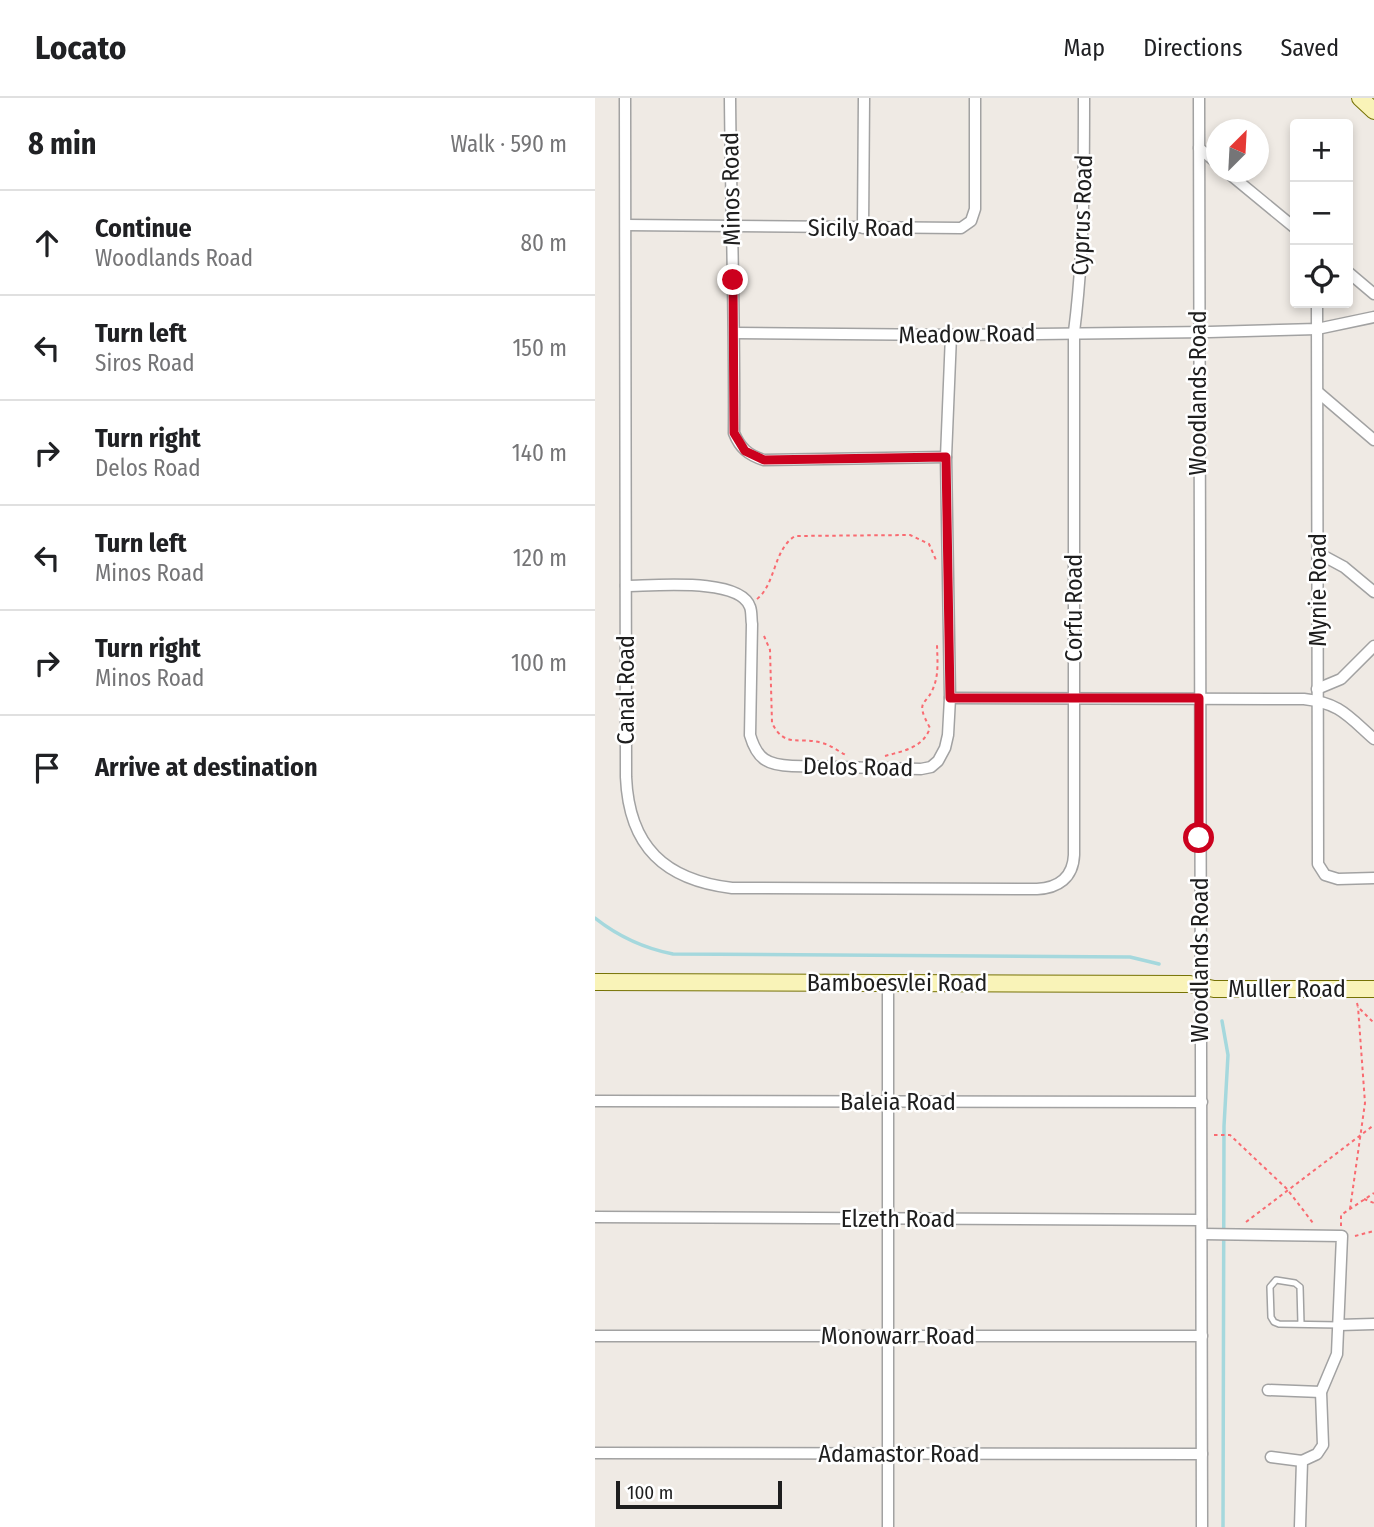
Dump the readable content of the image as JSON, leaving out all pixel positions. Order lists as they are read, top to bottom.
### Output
{
  "streets": {
    "street": [
      "Minos Road",
      "Cyprus Road",
      "Sicily Road",
      "Meadow Road",
      "Woodlands Road",
      "Mynie Road",
      "Corfu Road",
      "Canal Road",
      "Delos Road",
      "Bamboesvlei Road",
      "Muller Road",
      "Baleia Road",
      "Elzeth Road",
      "Monowarr Road",
      "Adamastor Road"
    ]
  },
  "crossings": [
    ["Minos Road", "Sicily Road"],
    ["Minos Road", "Meadow Road"],
    ["Minos Road", "Delos Road"],
    ["Cyprus Road", "Meadow Road"],
    ["Cyprus Road", "Corfu Road"],
    ["Sicily Road", "Canal Road"],
    ["Meadow Road", "Woodlands Road"],
    ["Meadow Road", "Mynie Road"],
    ["Meadow Road", "Corfu Road"],
    ["Meadow Road", "Delos Road"],
    ["Woodlands Road", "Bamboesvlei Road"],
    ["Woodlands Road", "Muller Road"],
    ["Woodlands Road", "Baleia Road"],
    ["Woodlands Road", "Elzeth Road"],
    ["Woodlands Road", "Monowarr Road"],
    ["Woodlands Road", "Adamastor Road"],
    ["Corfu Road", "Canal Road"],
    ["Bamboesvlei Road", "Muller Road"]
  ],
  "scale_bar": "100 m",
  "north": "top right",
  "page": {
    "header": "Locato",
    "nav": ["Map", "Directions", "Saved"],
    "heading": ["8 min", "Walk · 590 m"],
    "map_buttons": ["+", "−"],
    "list": [
      ["Continue", "Woodlands Road", "80 m"],
      ["Turn left", "Siros Road", "150 m"],
      ["Turn right", "Delos Road", "140 m"],
      ["Turn left", "Minos Road", "120 m"],
      ["Turn right", "Minos Road", "100 m"],
      "Arrive at destination"
    ],
    "scale": "100 m"
  }
}
